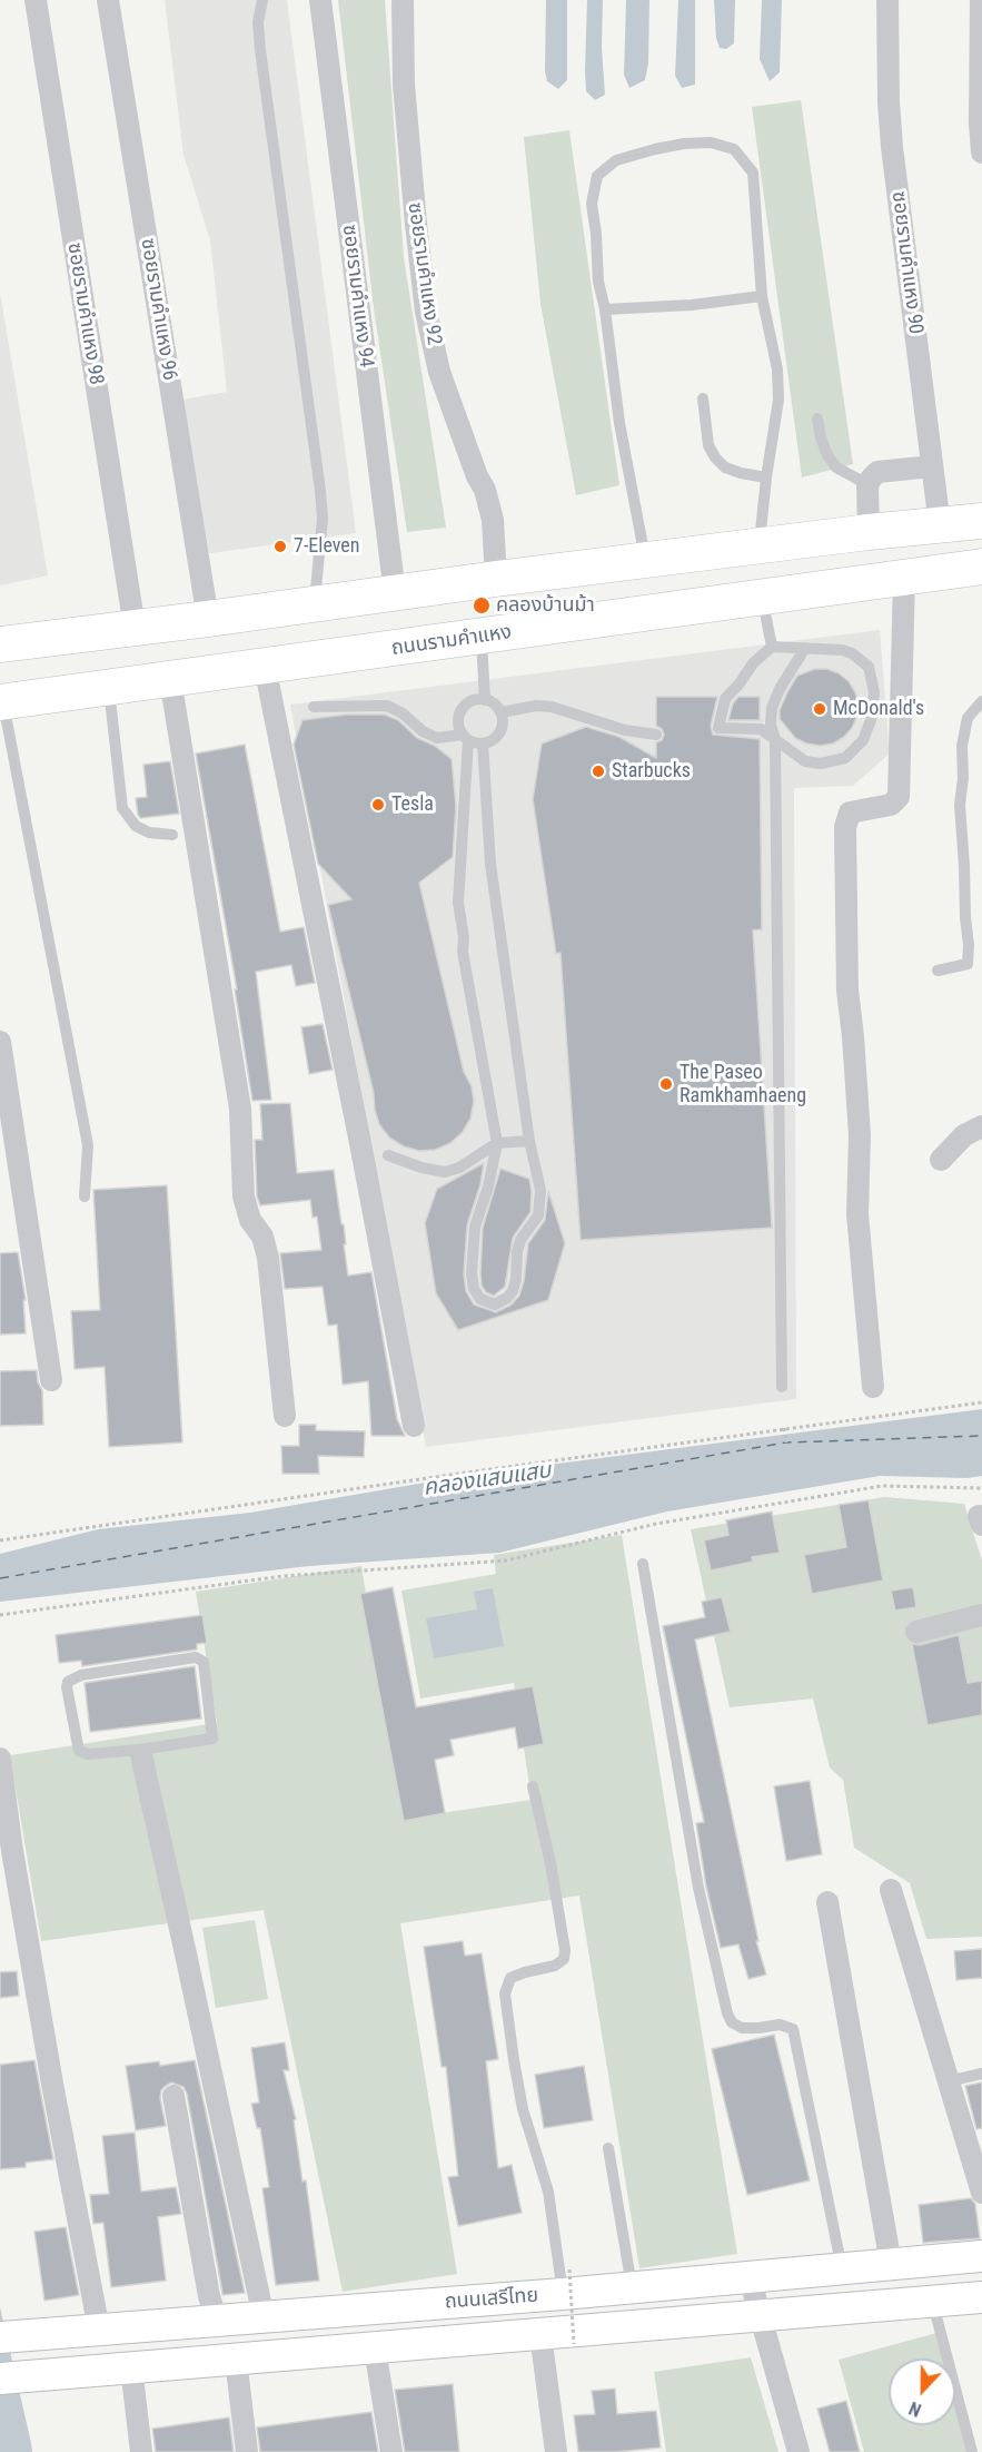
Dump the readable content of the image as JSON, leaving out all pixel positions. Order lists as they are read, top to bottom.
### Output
{
  "streets": {
    "main road": ["ถนนรามคำแหง", "ถนนเสรีไทย"],
    "street": [
      "ซอยรามคำแหง 90",
      "ซอยรามคําแหง 92",
      "ซอยรามคําแหง 94",
      "ซอยรามคําแหง 96",
      "ซอยรามคําแหง 98"
    ]
  },
  "water": ["คลองแสนแสบ"],
  "places": [
    "7-Eleven",
    "คลองบ้านม้า",
    "McDonald's",
    "Starbucks",
    "Tesla",
    "The Paseo Ramkhamhaeng"
  ],
  "north": "bottom"
}
